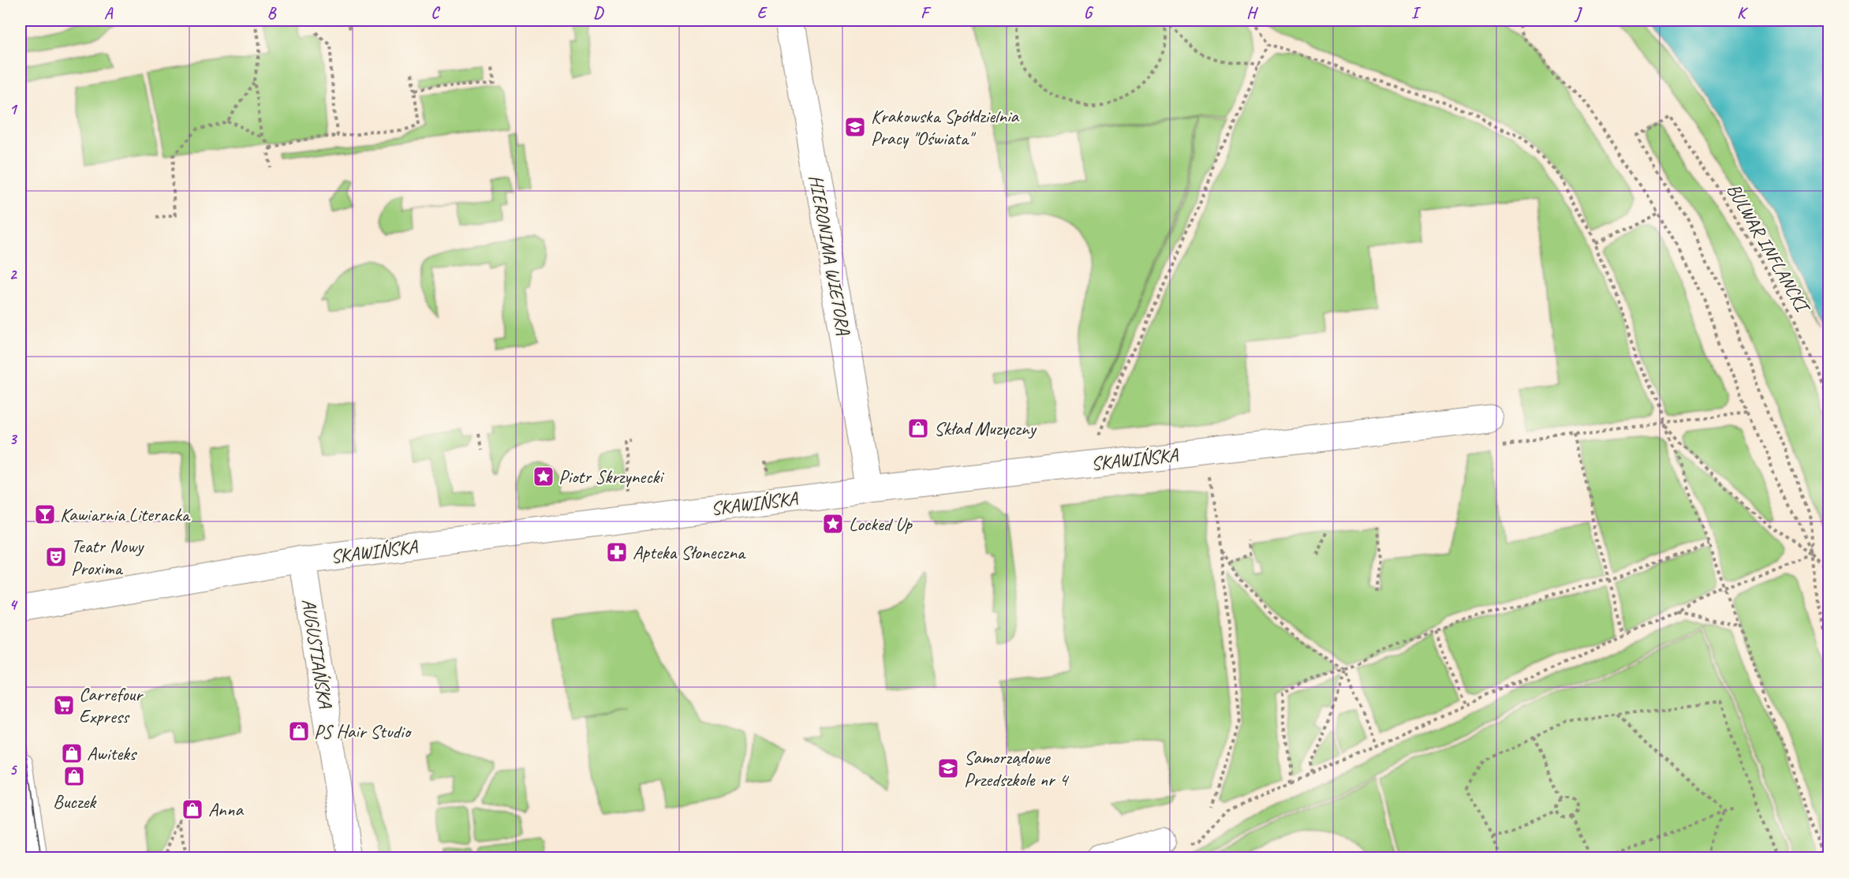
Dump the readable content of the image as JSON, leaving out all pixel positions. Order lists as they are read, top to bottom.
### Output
{
  "streets": {
    "street": ["HIERONIMA WIETORA", "SKAWIŃSKA", "AUGUSTIAŃSKA"],
    "path": ["BULWAR INFLANCKI"]
  },
  "crossings": [
    ["HIERONIMA WIETORA", "SKAWIŃSKA"],
    ["SKAWIŃSKA", "AUGUSTIAŃSKA"]
  ],
  "places": {
    "school or university": ["Krakowska Spółdzielnia Pracy \"Oświata\"", "Samorządowe Przedszkole nr 4"],
    "shop": [
      "Skład Muzyczny",
      "PS Hair Studio",
      "Awiteks",
      "Buczek",
      "Anna"
    ],
    "place": ["Piotr Skrzynecki", "Locked Up"],
    "bar": ["Kawiarnia Literacka"],
    "pharmacy": ["Apteka Słoneczna"],
    "theatre": ["Teatr Nowy Proxima"],
    "supermarket": ["Carrefour Express"]
  },
  "grid": {
    "columns": [
      "A",
      "B",
      "C",
      "D",
      "E",
      "F",
      "G",
      "H",
      "I",
      "J",
      "K"
    ],
    "rows": [
      "1",
      "2",
      "3",
      "4",
      "5"
    ]
  }
}
